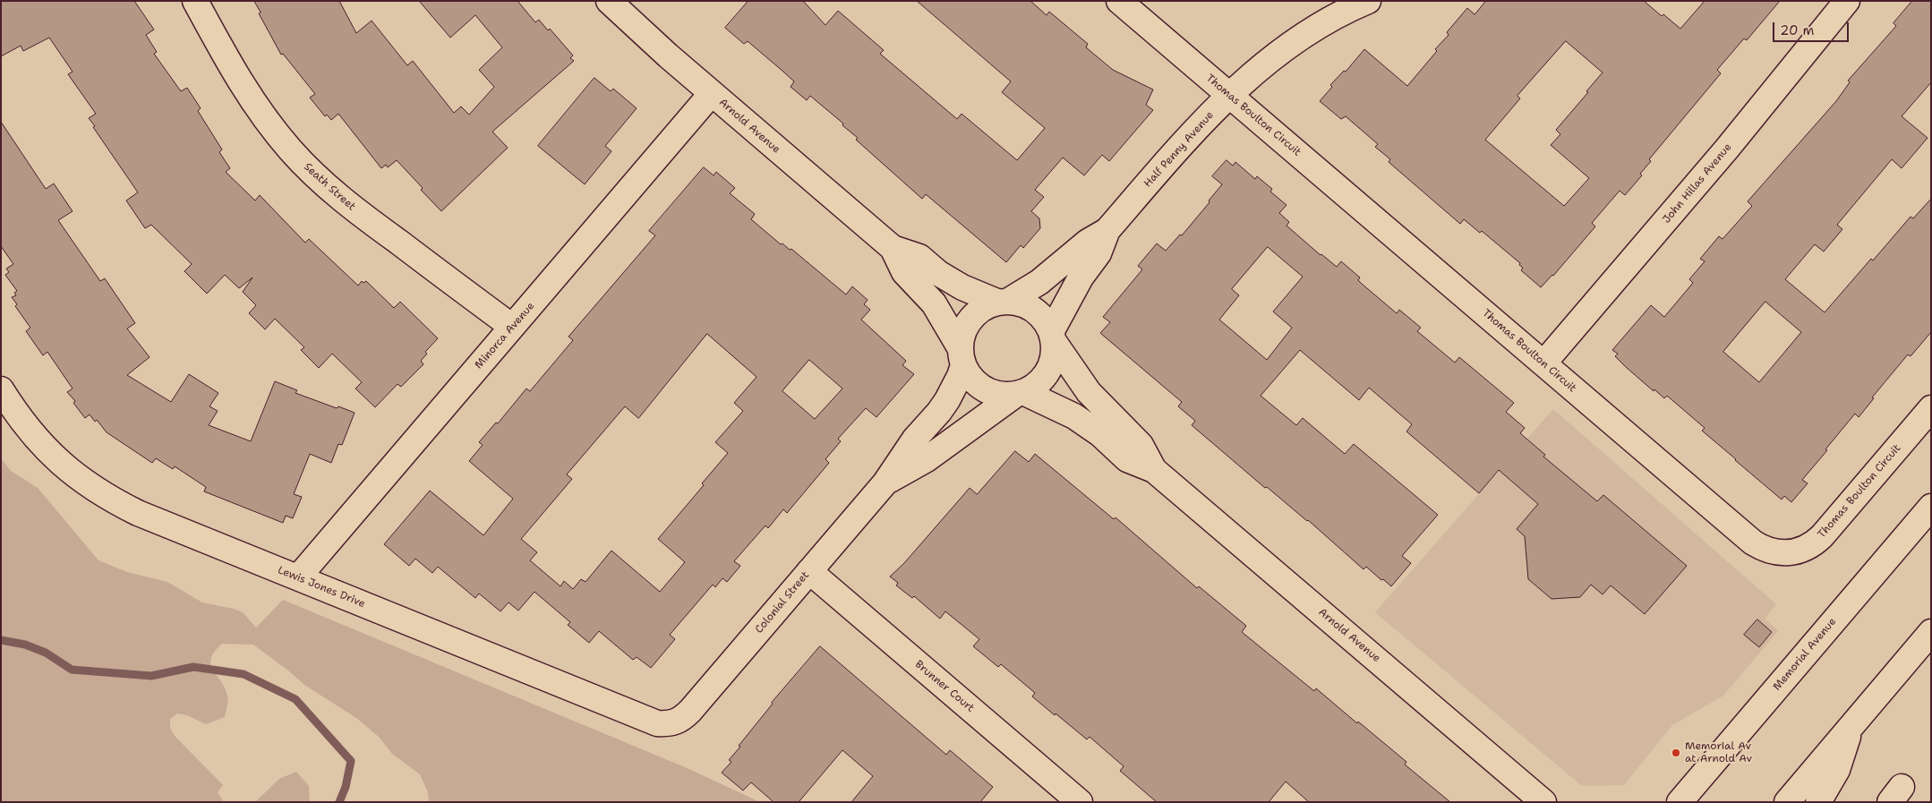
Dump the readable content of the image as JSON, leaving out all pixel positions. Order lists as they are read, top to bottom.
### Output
{
  "streets": {
    "street": [
      "Thomas Boulton Circuit",
      "Arnold Avenue",
      "Half Penny Avenue",
      "John Hillas Avenue",
      "Seath Street",
      "Minorca Avenue",
      "Lewis Jones Drive",
      "Colonial Street",
      "Memorial Avenue",
      "Brunner Court"
    ]
  },
  "crossings": [
    ["Thomas Boulton Circuit", "Half Penny Avenue"],
    ["Thomas Boulton Circuit", "John Hillas Avenue"],
    ["Arnold Avenue", "Half Penny Avenue"],
    ["Arnold Avenue", "Minorca Avenue"],
    ["Arnold Avenue", "Colonial Street"],
    ["Half Penny Avenue", "Colonial Street"],
    ["Seath Street", "Minorca Avenue"],
    ["Minorca Avenue", "Lewis Jones Drive"],
    ["Lewis Jones Drive", "Colonial Street"],
    ["Colonial Street", "Brunner Court"]
  ],
  "places": ["Memorial Av at Arnold Av"],
  "scale_bar": "20 m"
}
